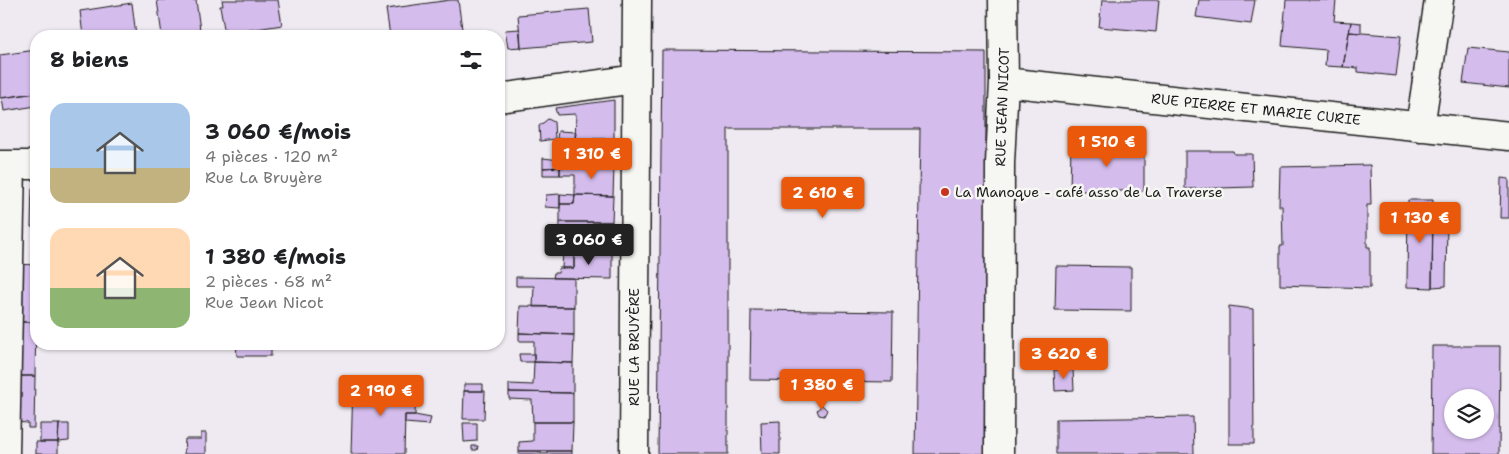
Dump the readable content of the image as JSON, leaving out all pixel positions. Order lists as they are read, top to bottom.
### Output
{
  "streets": {
    "street": ["RUE JEAN NICOT", "RUE PIERRE ET MARIE CURIE", "RUE LA BRUYÈRE"]
  },
  "crossings": [
    ["RUE JEAN NICOT", "RUE PIERRE ET MARIE CURIE"]
  ],
  "places": ["La Manoque - café asso de La Traverse"],
  "page": {
    "heading": "8 biens",
    "list": [
      {
        "name": "3 060 €/mois",
        "note": "4 pièces · 120 m² · Rue La Bruyère"
      },
      {
        "name": "1 380 €/mois",
        "note": "2 pièces · 68 m² · Rue Jean Nicot"
      }
    ],
    "price": [
      "1 510 €",
      "1 310 €",
      "2 610 €",
      "1 130 €",
      "3 060 €",
      "3 620 €",
      "1 380 €",
      "2 190 €"
    ]
  }
}
